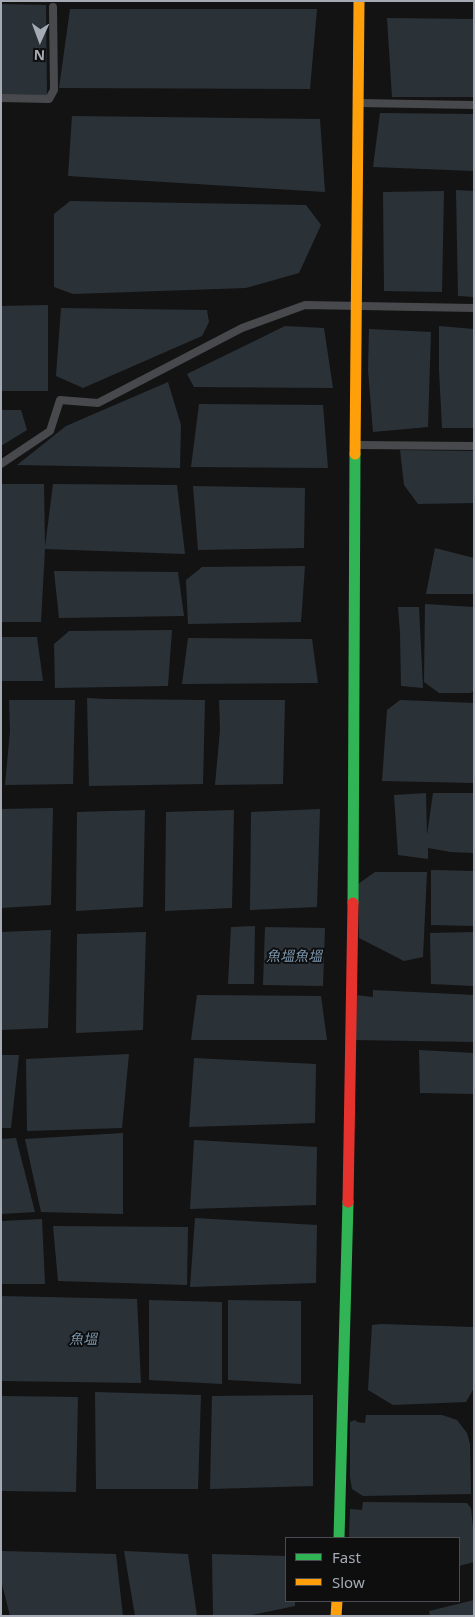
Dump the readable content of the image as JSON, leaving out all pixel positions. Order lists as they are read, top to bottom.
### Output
{
  "water": ["魚塭魚塭", "魚塭"],
  "legend": ["Fast", "Slow"],
  "north": "bottom"
}
